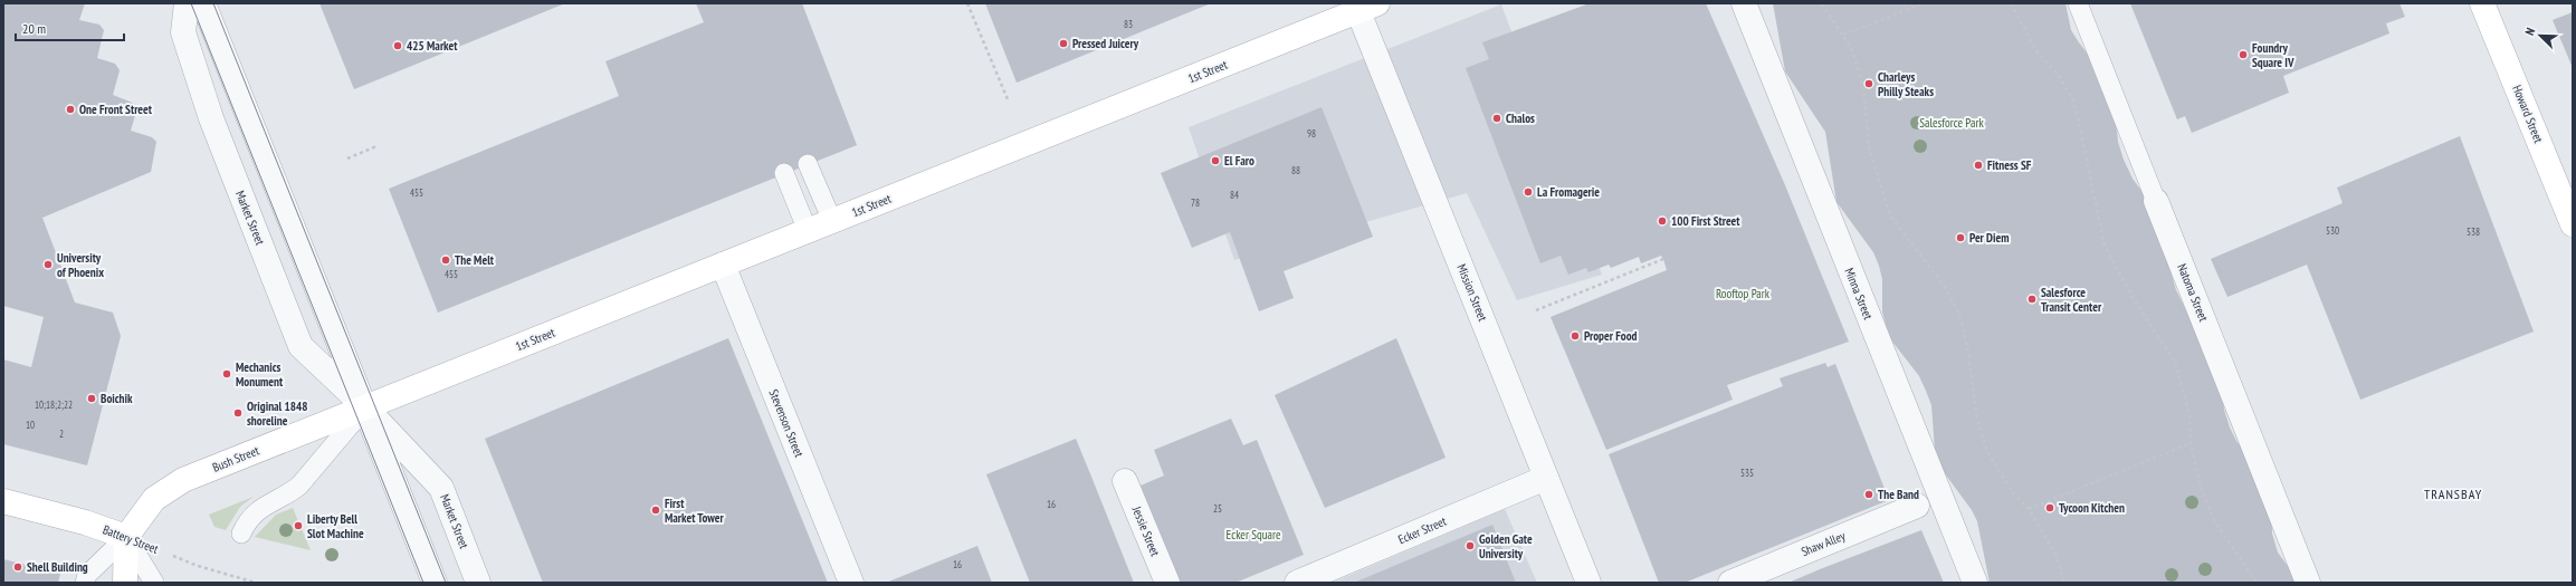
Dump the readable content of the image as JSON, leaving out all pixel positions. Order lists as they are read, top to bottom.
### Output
{
  "streets": {
    "main road": [
      "1st Street",
      "Howard Street",
      "Bush Street",
      "Battery Street"
    ],
    "street": [
      "Market Street",
      "Mission Street",
      "Natoma Street",
      "Minna Street",
      "Stevenson Street",
      "Ecker Street",
      "Jessie Street",
      "Shaw Alley"
    ]
  },
  "crossings": [
    ["1st Street", "Market Street"],
    ["1st Street", "Mission Street"],
    ["1st Street", "Stevenson Street"],
    ["1st Street", "Bush Street"],
    ["Market Street", "Bush Street"],
    ["Mission Street", "Ecker Street"],
    ["Bush Street", "Battery Street"]
  ],
  "districts": ["TRANSBAY"],
  "parks": ["Salesforce Park", "Rooftop Park", "Ecker Square"],
  "places": [
    "Pressed Juicery",
    "425 Market",
    "Foundry Square IV",
    "Charleys Philly Steaks",
    "One Front Street",
    "Chalos",
    "El Faro",
    "Fitness SF",
    "La Fromagerie",
    "100 First Street",
    "Per Diem",
    "The Melt",
    "University of Phoenix",
    "Salesforce Transit Center",
    "Proper Food",
    "Mechanics Monument",
    "Boichik",
    "Original 1848 shoreline",
    "The Band",
    "Tycoon Kitchen",
    "First Market Tower",
    "Liberty Bell Slot Machine",
    "Golden Gate University",
    "Shell Building"
  ],
  "house_numbers": [
    "83",
    "98",
    "88",
    "455",
    "84",
    "78",
    "530",
    "538",
    "455",
    "10;18;2;22",
    "10",
    "2",
    "535",
    "16",
    "25",
    "16"
  ],
  "scale_bar": "20 m",
  "north": "top left"
}
